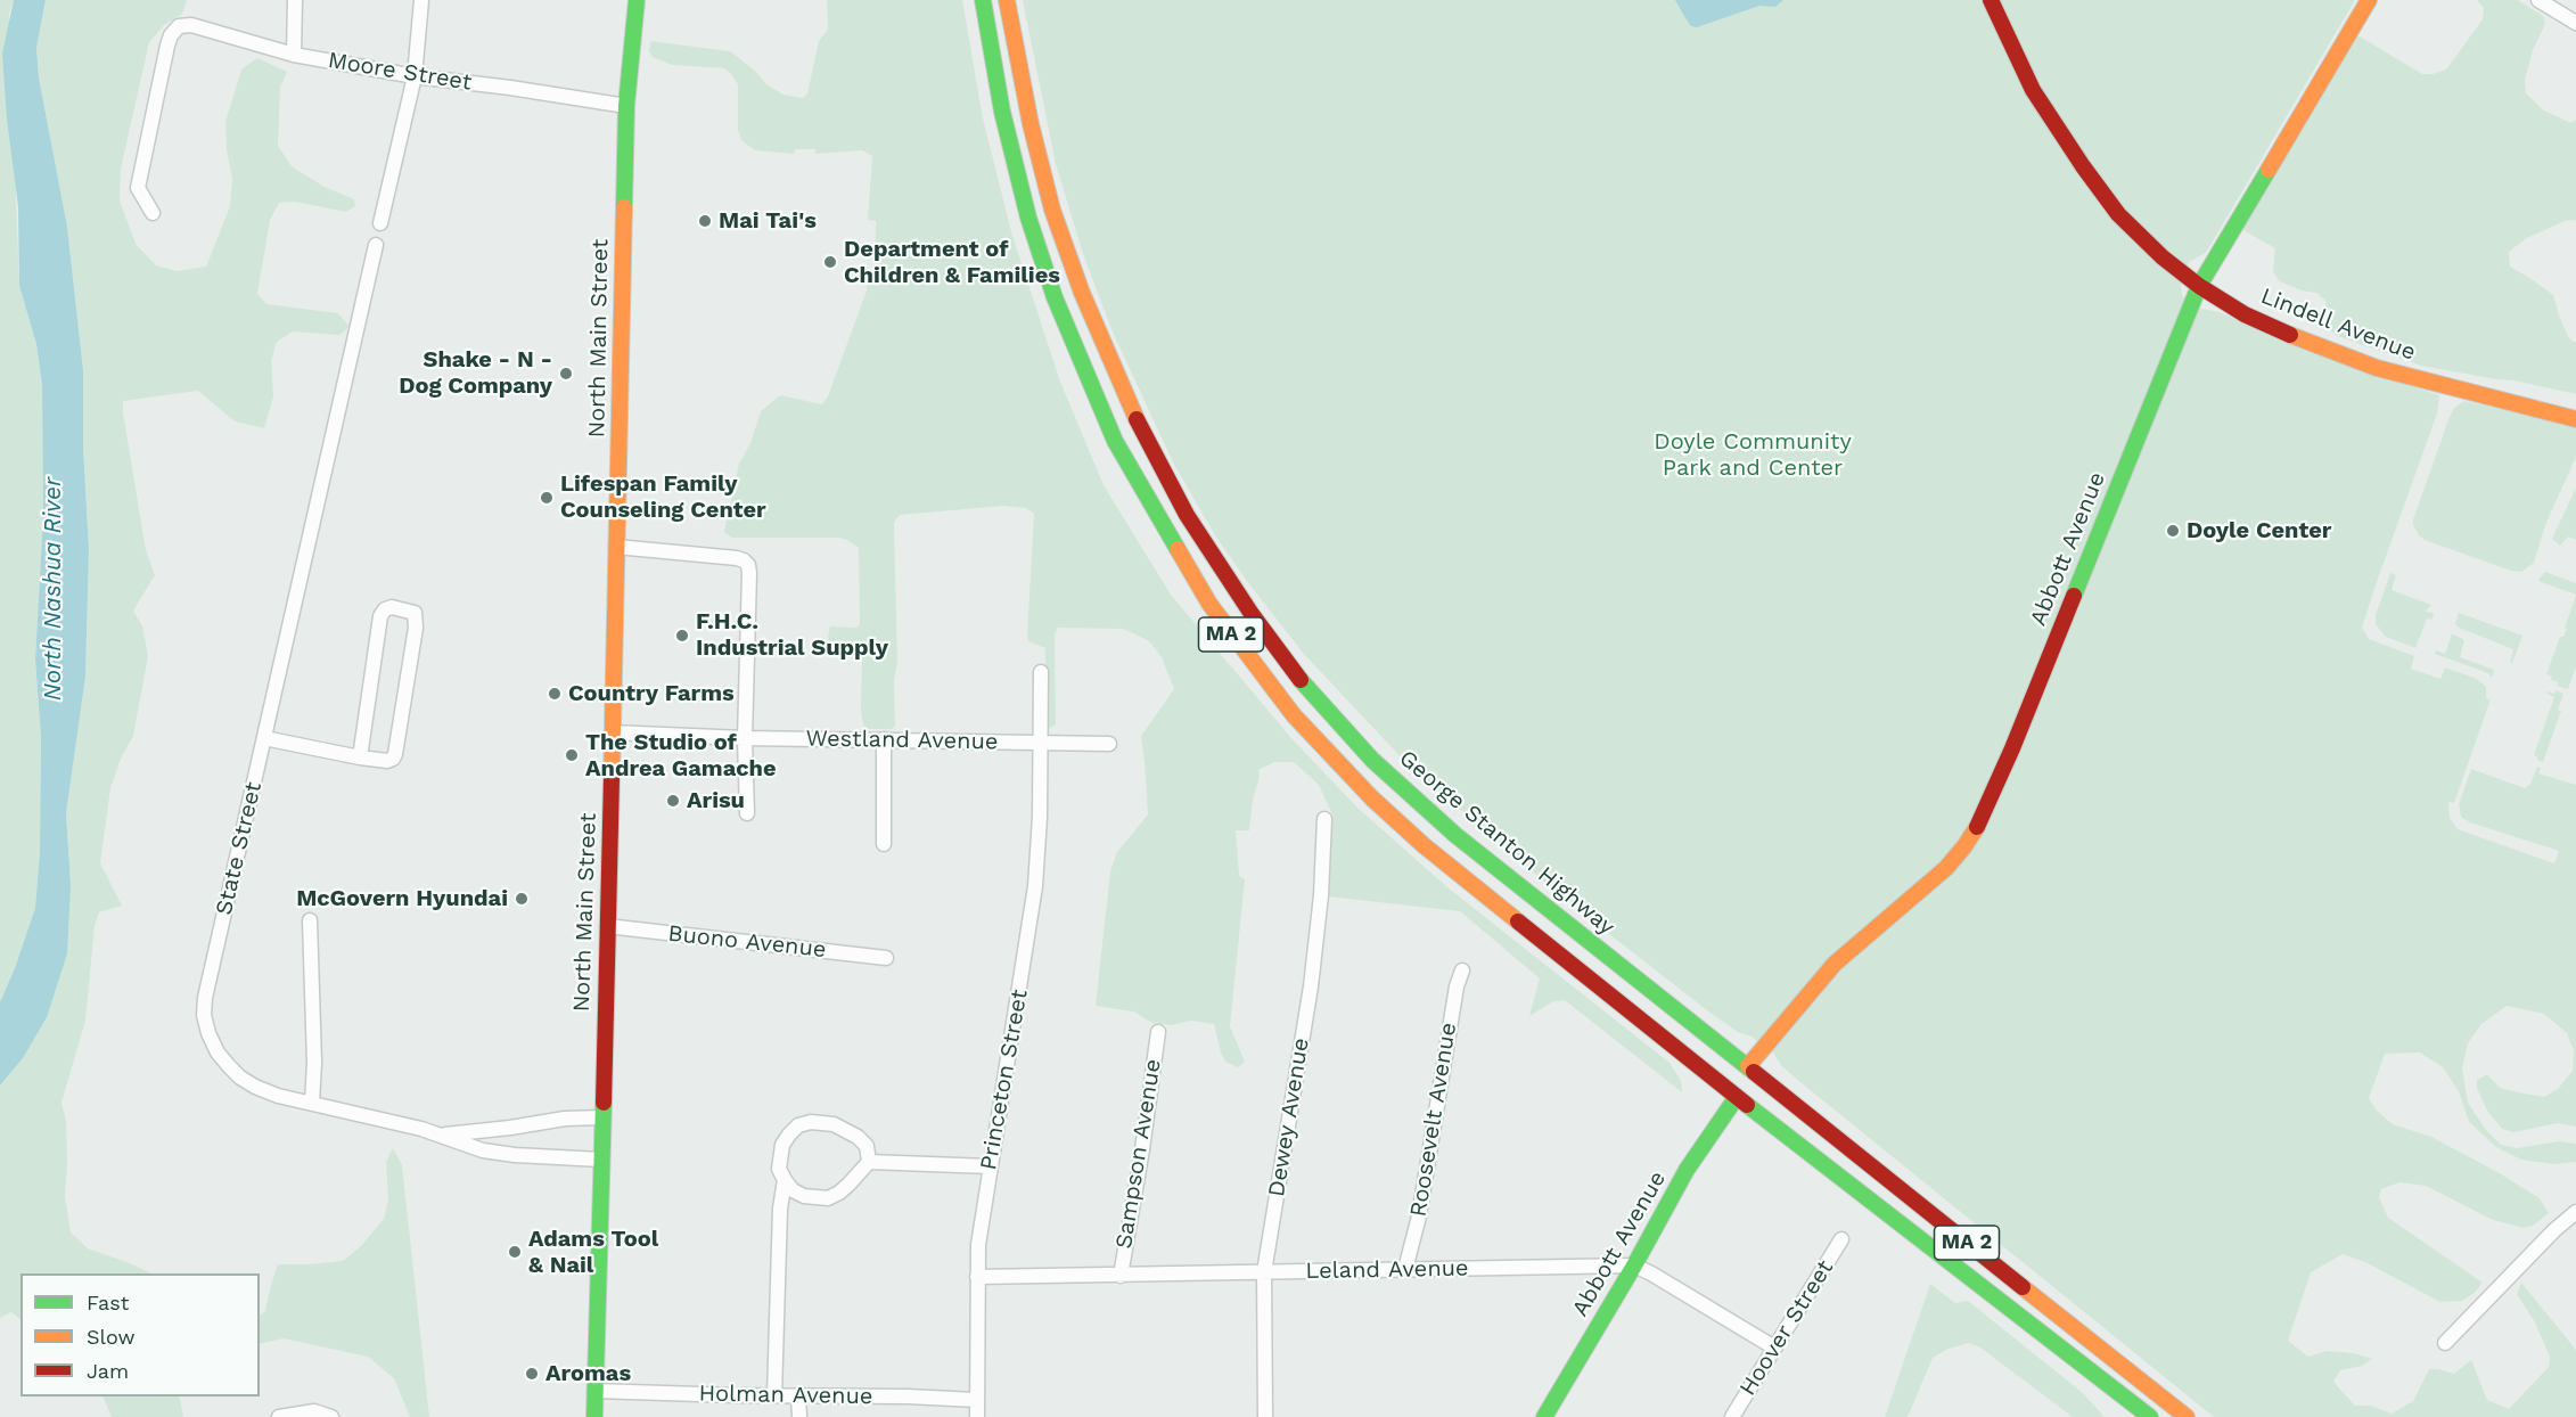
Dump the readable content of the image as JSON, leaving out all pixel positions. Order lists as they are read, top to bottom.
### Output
{
  "streets": {
    "main road": [
      "Lindell Avenue",
      "North Main Street",
      "Abbott Avenue",
      "MA 2",
      "George Stanton Highway"
    ],
    "street": [
      "Moore Street",
      "Westland Avenue",
      "State Street",
      "Buono Avenue",
      "Princeton Street",
      "Dewey Avenue",
      "Roosevelt Avenue",
      "Sampson Avenue",
      "Leland Avenue",
      "Hoover Street",
      "Holman Avenue"
    ]
  },
  "crossings": [
    ["Moore Street", "North Main Street"],
    ["Lindell Avenue", "Abbott Avenue"],
    ["North Main Street", "Westland Avenue"],
    ["North Main Street", "State Street"],
    ["North Main Street", "Buono Avenue"],
    ["North Main Street", "Holman Avenue"],
    ["Abbott Avenue", "MA 2"],
    ["Abbott Avenue", "George Stanton Highway"],
    ["Abbott Avenue", "Leland Avenue"],
    ["Westland Avenue", "Princeton Street"],
    ["Princeton Street", "Leland Avenue"],
    ["Princeton Street", "Holman Avenue"],
    ["Dewey Avenue", "Leland Avenue"],
    ["Roosevelt Avenue", "Leland Avenue"],
    ["Sampson Avenue", "Leland Avenue"],
    ["Leland Avenue", "Hoover Street"]
  ],
  "water": ["North Nashua River"],
  "parks": ["Doyle Community Park and Center"],
  "places": [
    "Mai Tai's",
    "Department of Children & Families",
    "Shake - N - Dog Company",
    "Lifespan Family Counseling Center",
    "Doyle Center",
    "F.H.C. Industrial Supply",
    "Country Farms",
    "The Studio of Andrea Gamache",
    "Arisu",
    "McGovern Hyundai",
    "Adams Tool & Nail",
    "Aromas"
  ],
  "legend": ["Fast", "Slow", "Jam"]
}
